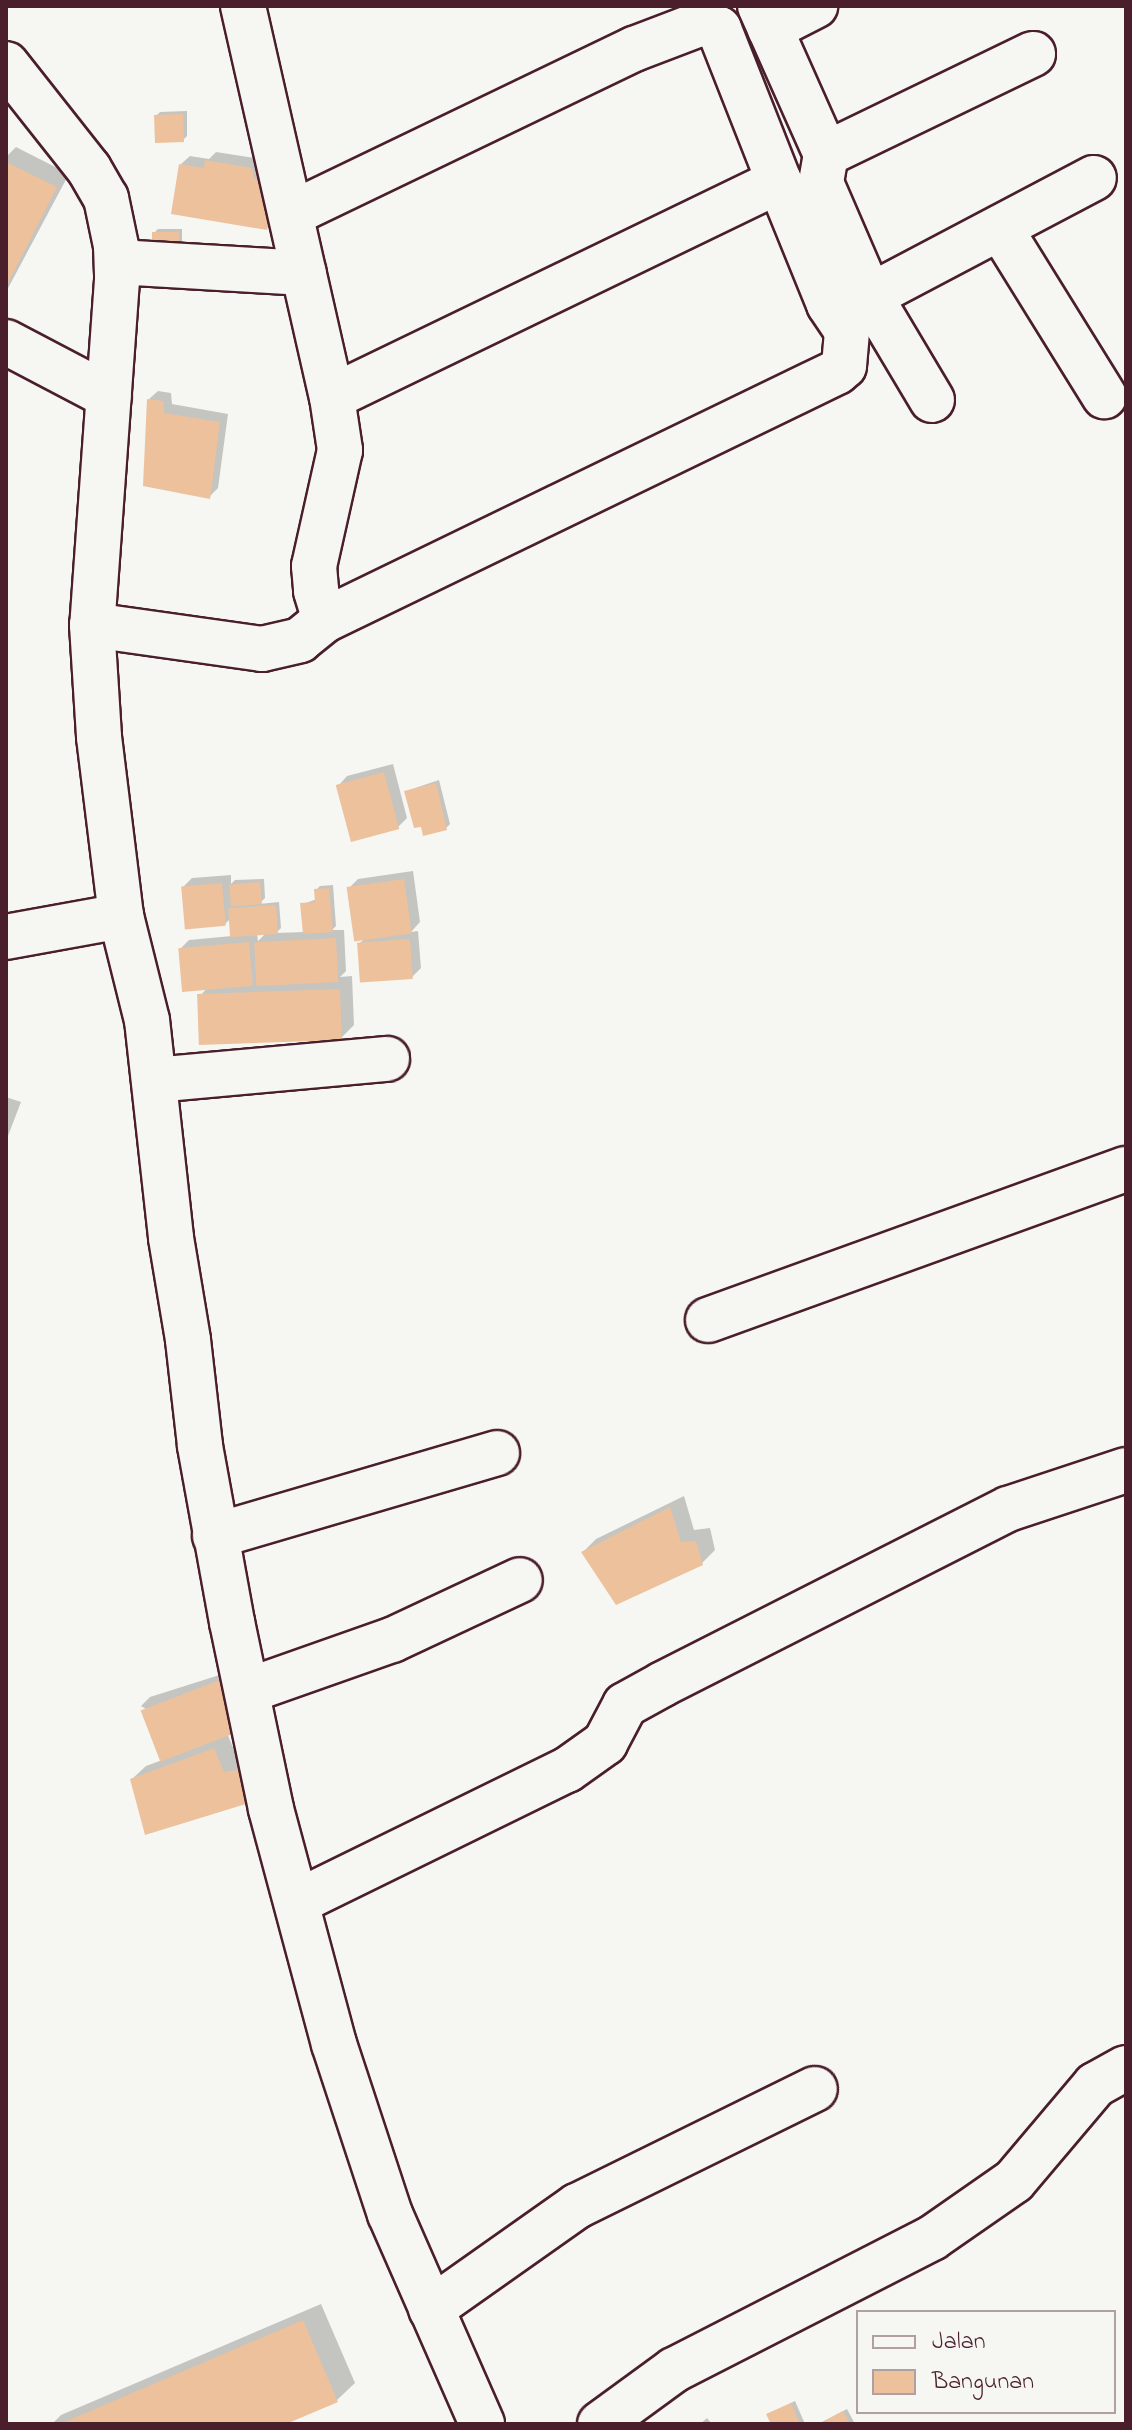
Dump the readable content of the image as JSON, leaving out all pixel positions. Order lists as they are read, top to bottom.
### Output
{
  "legend": ["Jalan", "Bangunan"]
}
